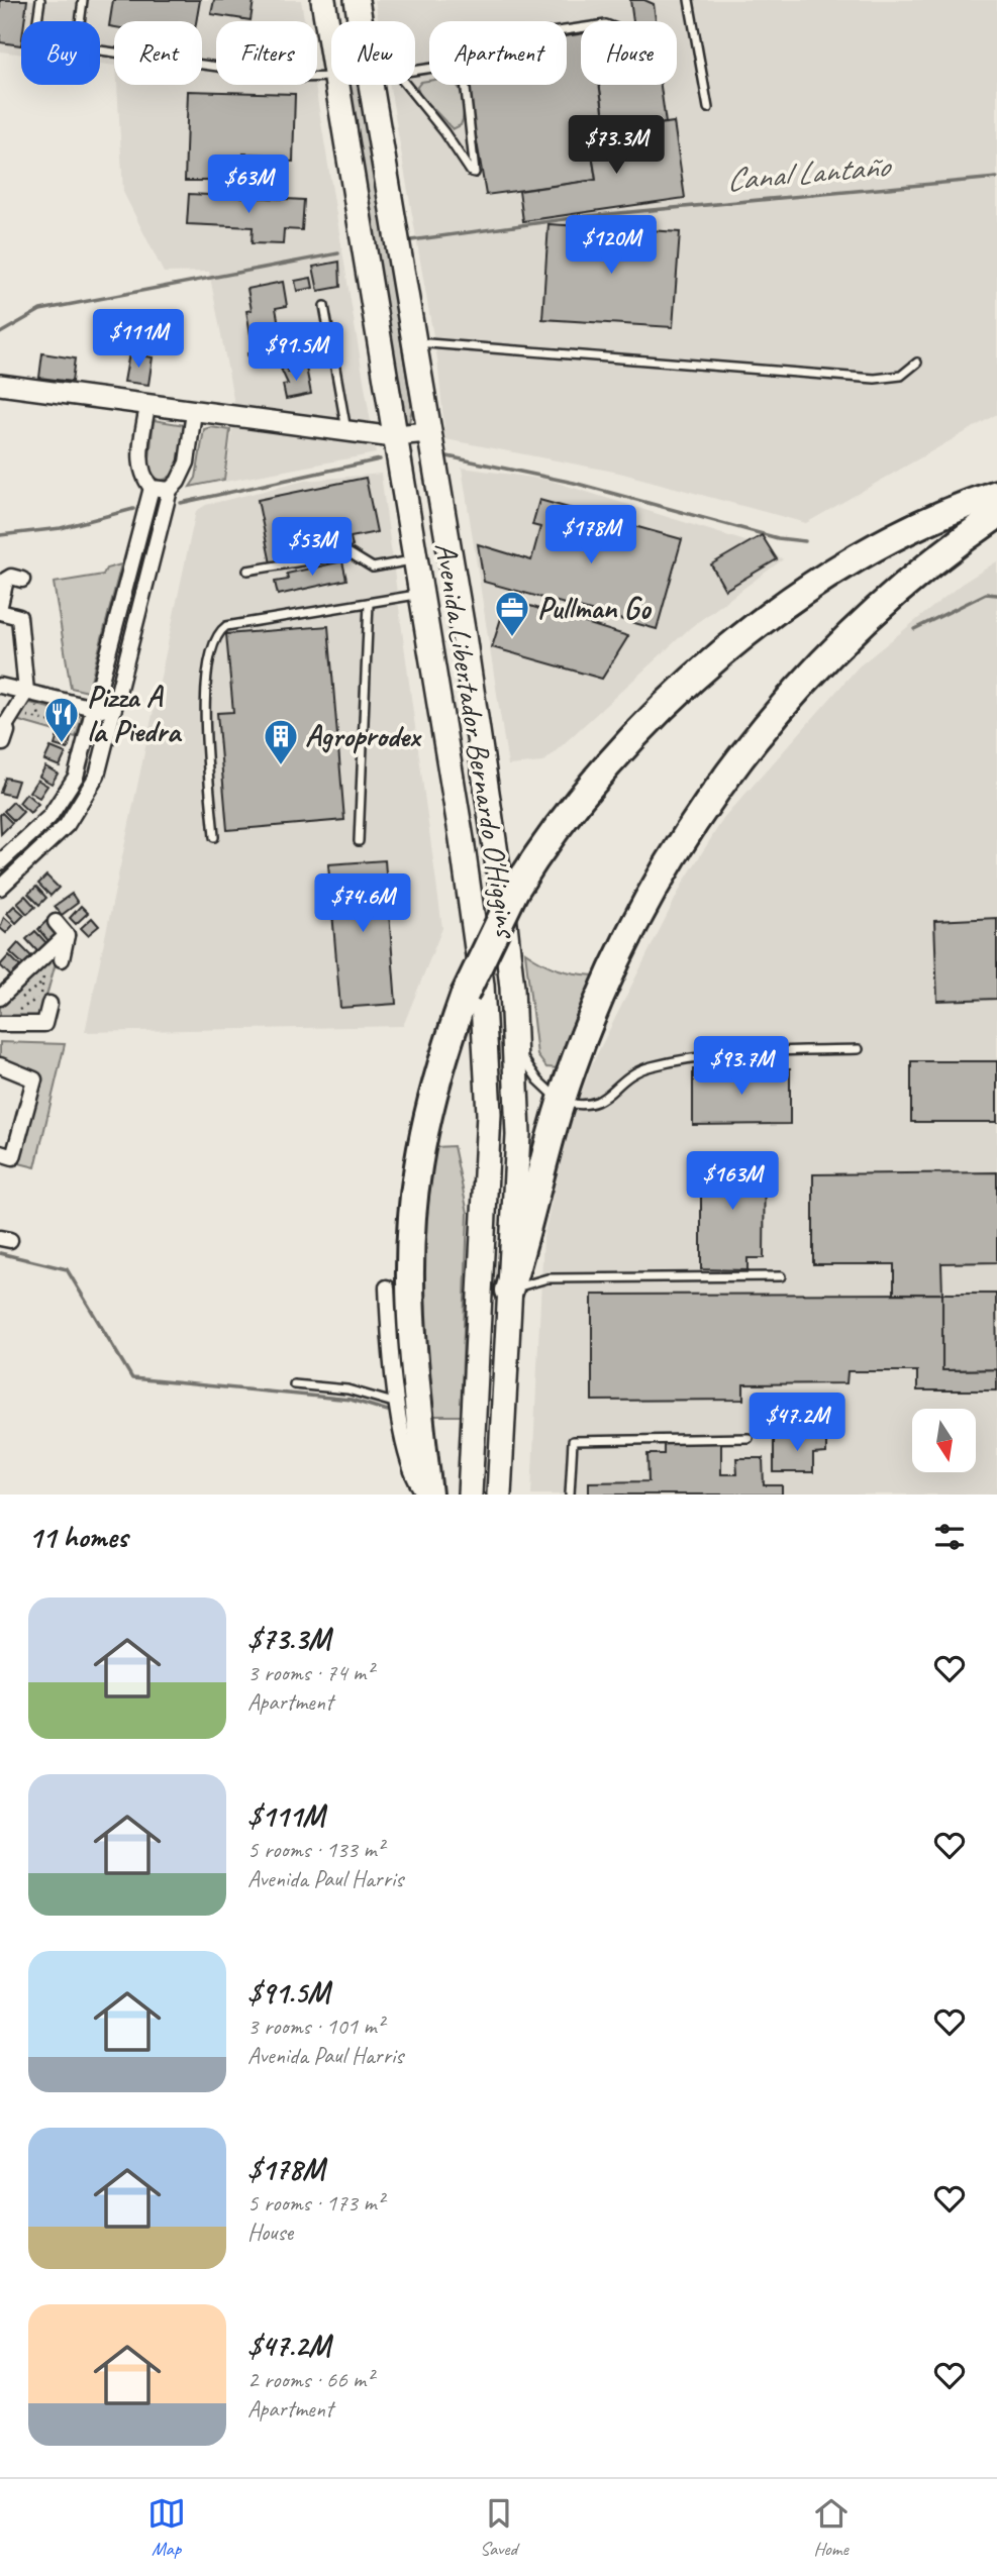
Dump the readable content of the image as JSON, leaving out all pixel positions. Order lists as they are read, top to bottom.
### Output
{
  "streets": {
    "main road": ["Avenida Libertador Bernardo O'Higgins"]
  },
  "water": ["Canal Lantaño"],
  "places": {
    "office": ["Pullman Go"],
    "restaurant": ["Pizza A la Piedra"],
    "building": ["Agroprodex"]
  },
  "north": "bottom",
  "page": {
    "chip": [
      "Buy",
      "Rent",
      "Filters",
      "New",
      "Apartment",
      "House"
    ],
    "price": [
      "$73.3M",
      "$63M",
      "$120M",
      "$111M",
      "$91.5M",
      "$178M",
      "$53M",
      "$74.6M",
      "$93.7M",
      "$163M",
      "$47.2M"
    ],
    "heading": "11 homes",
    "list": [
      {
        "name": "$73.3M",
        "note": "3 rooms · 74 m² · Apartment"
      },
      {
        "name": "$111M",
        "note": "5 rooms · 133 m² · Avenida Paul Harris"
      },
      {
        "name": "$91.5M",
        "note": "3 rooms · 101 m² · Avenida Paul Harris"
      },
      {
        "name": "$178M",
        "note": "5 rooms · 173 m² · House"
      },
      {
        "name": "$47.2M",
        "note": "2 rooms · 66 m² · Apartment"
      }
    ],
    "tabs": ["Map", "Saved", "Home"]
  }
}
